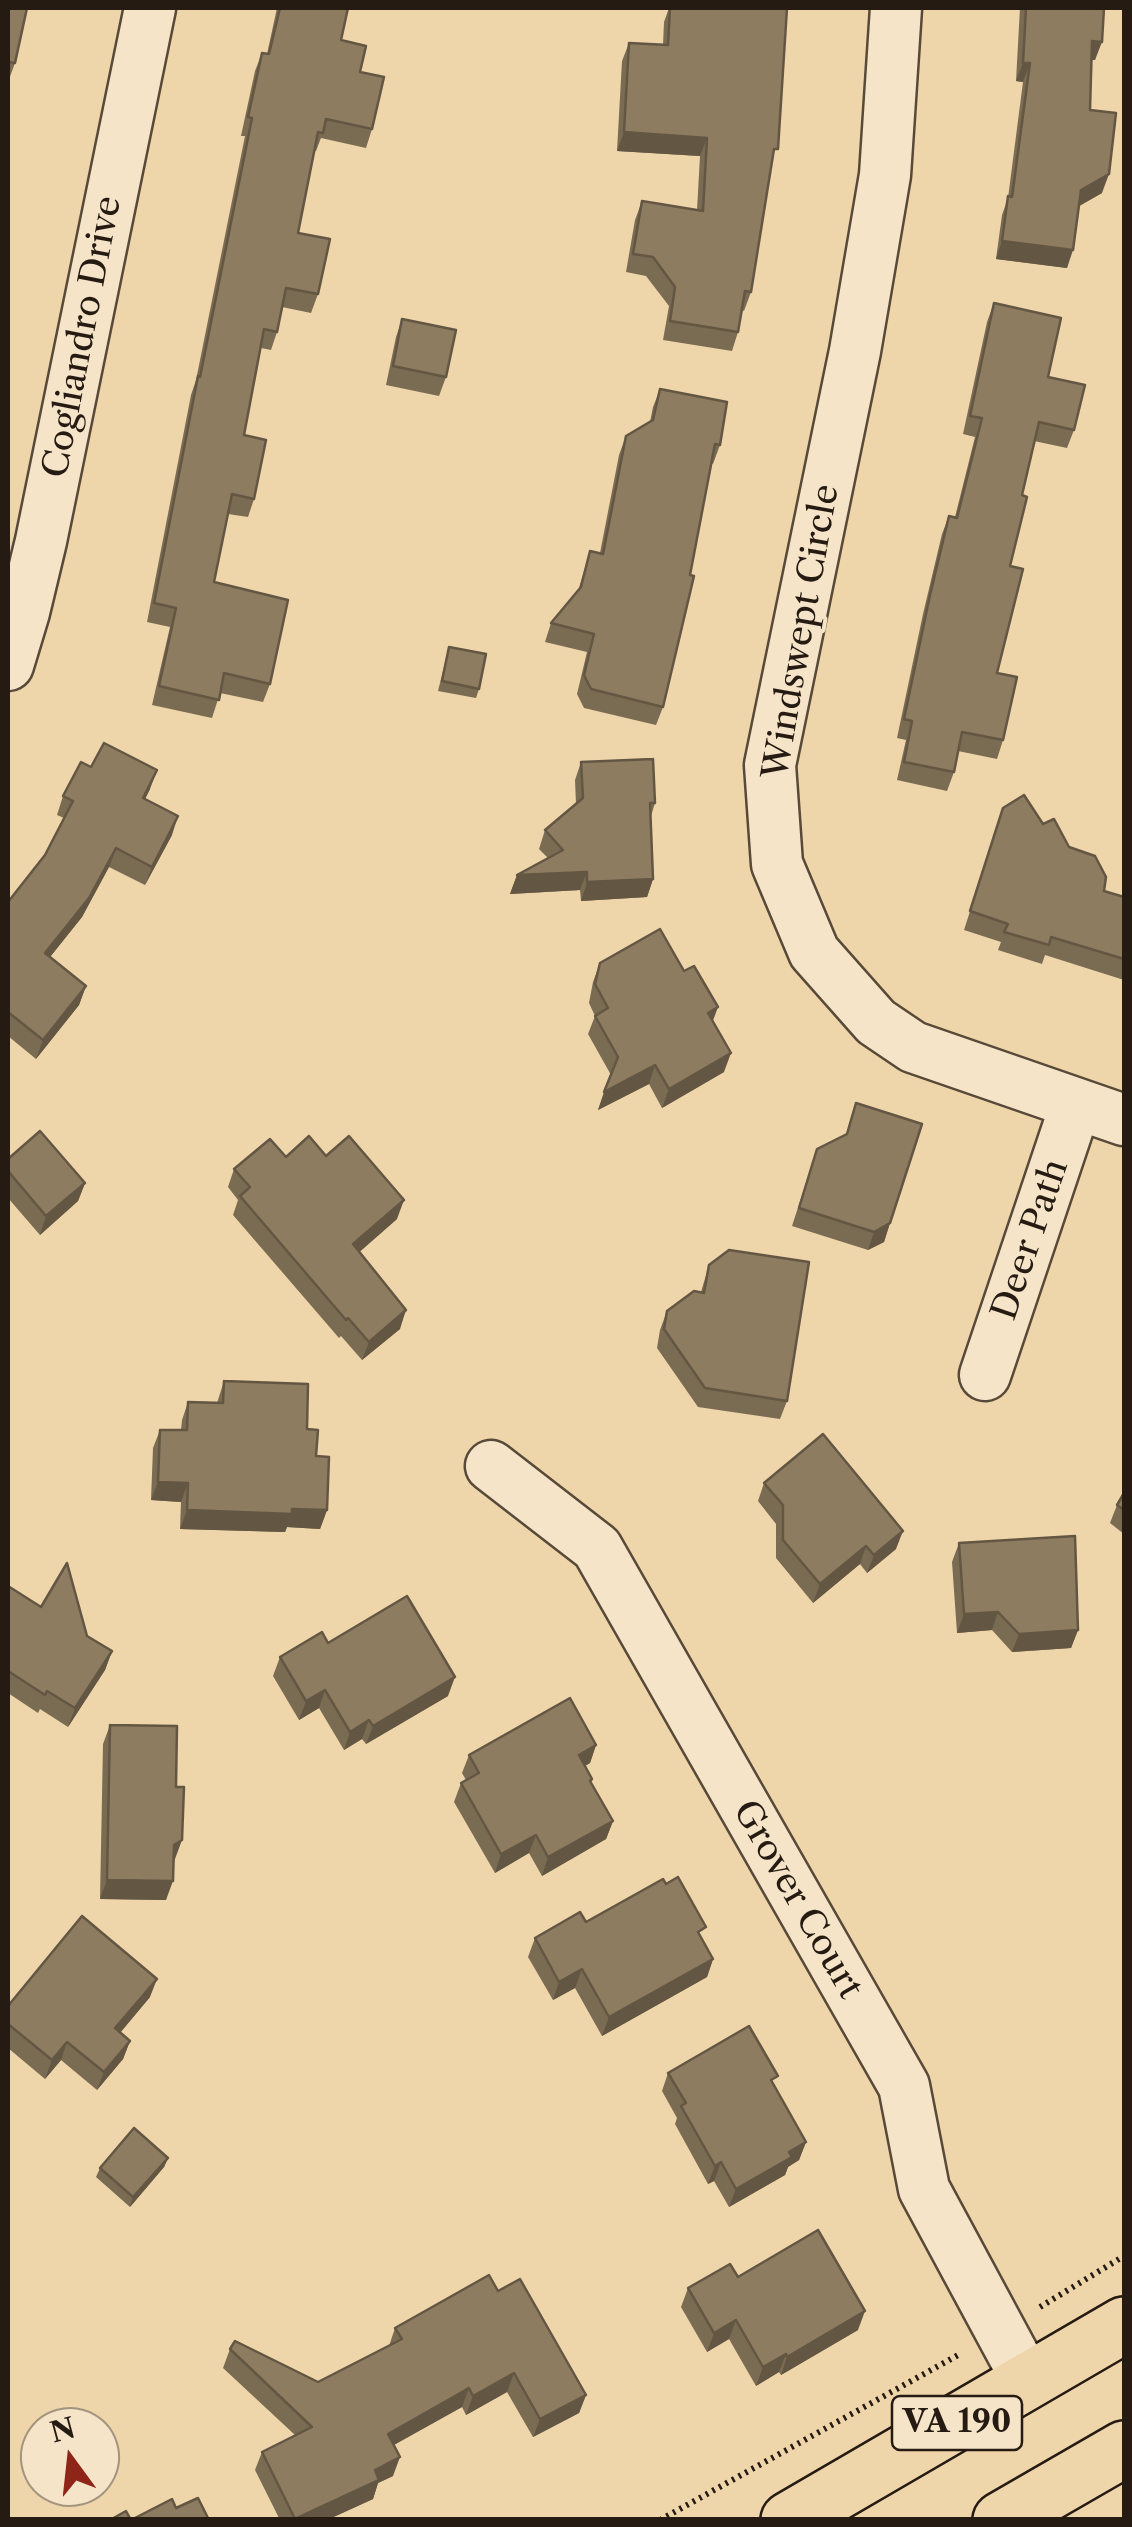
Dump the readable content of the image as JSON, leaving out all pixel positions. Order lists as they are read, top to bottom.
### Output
{
  "streets": {
    "main road": ["VA 190"],
    "street": [
      "Cogliandro Drive",
      "Windswept Circle",
      "Deer Path",
      "Grover Court"
    ]
  },
  "crossings": [
    ["Windswept Circle", "Deer Path"],
    ["Grover Court", "VA 190"]
  ],
  "north": "top"
}
